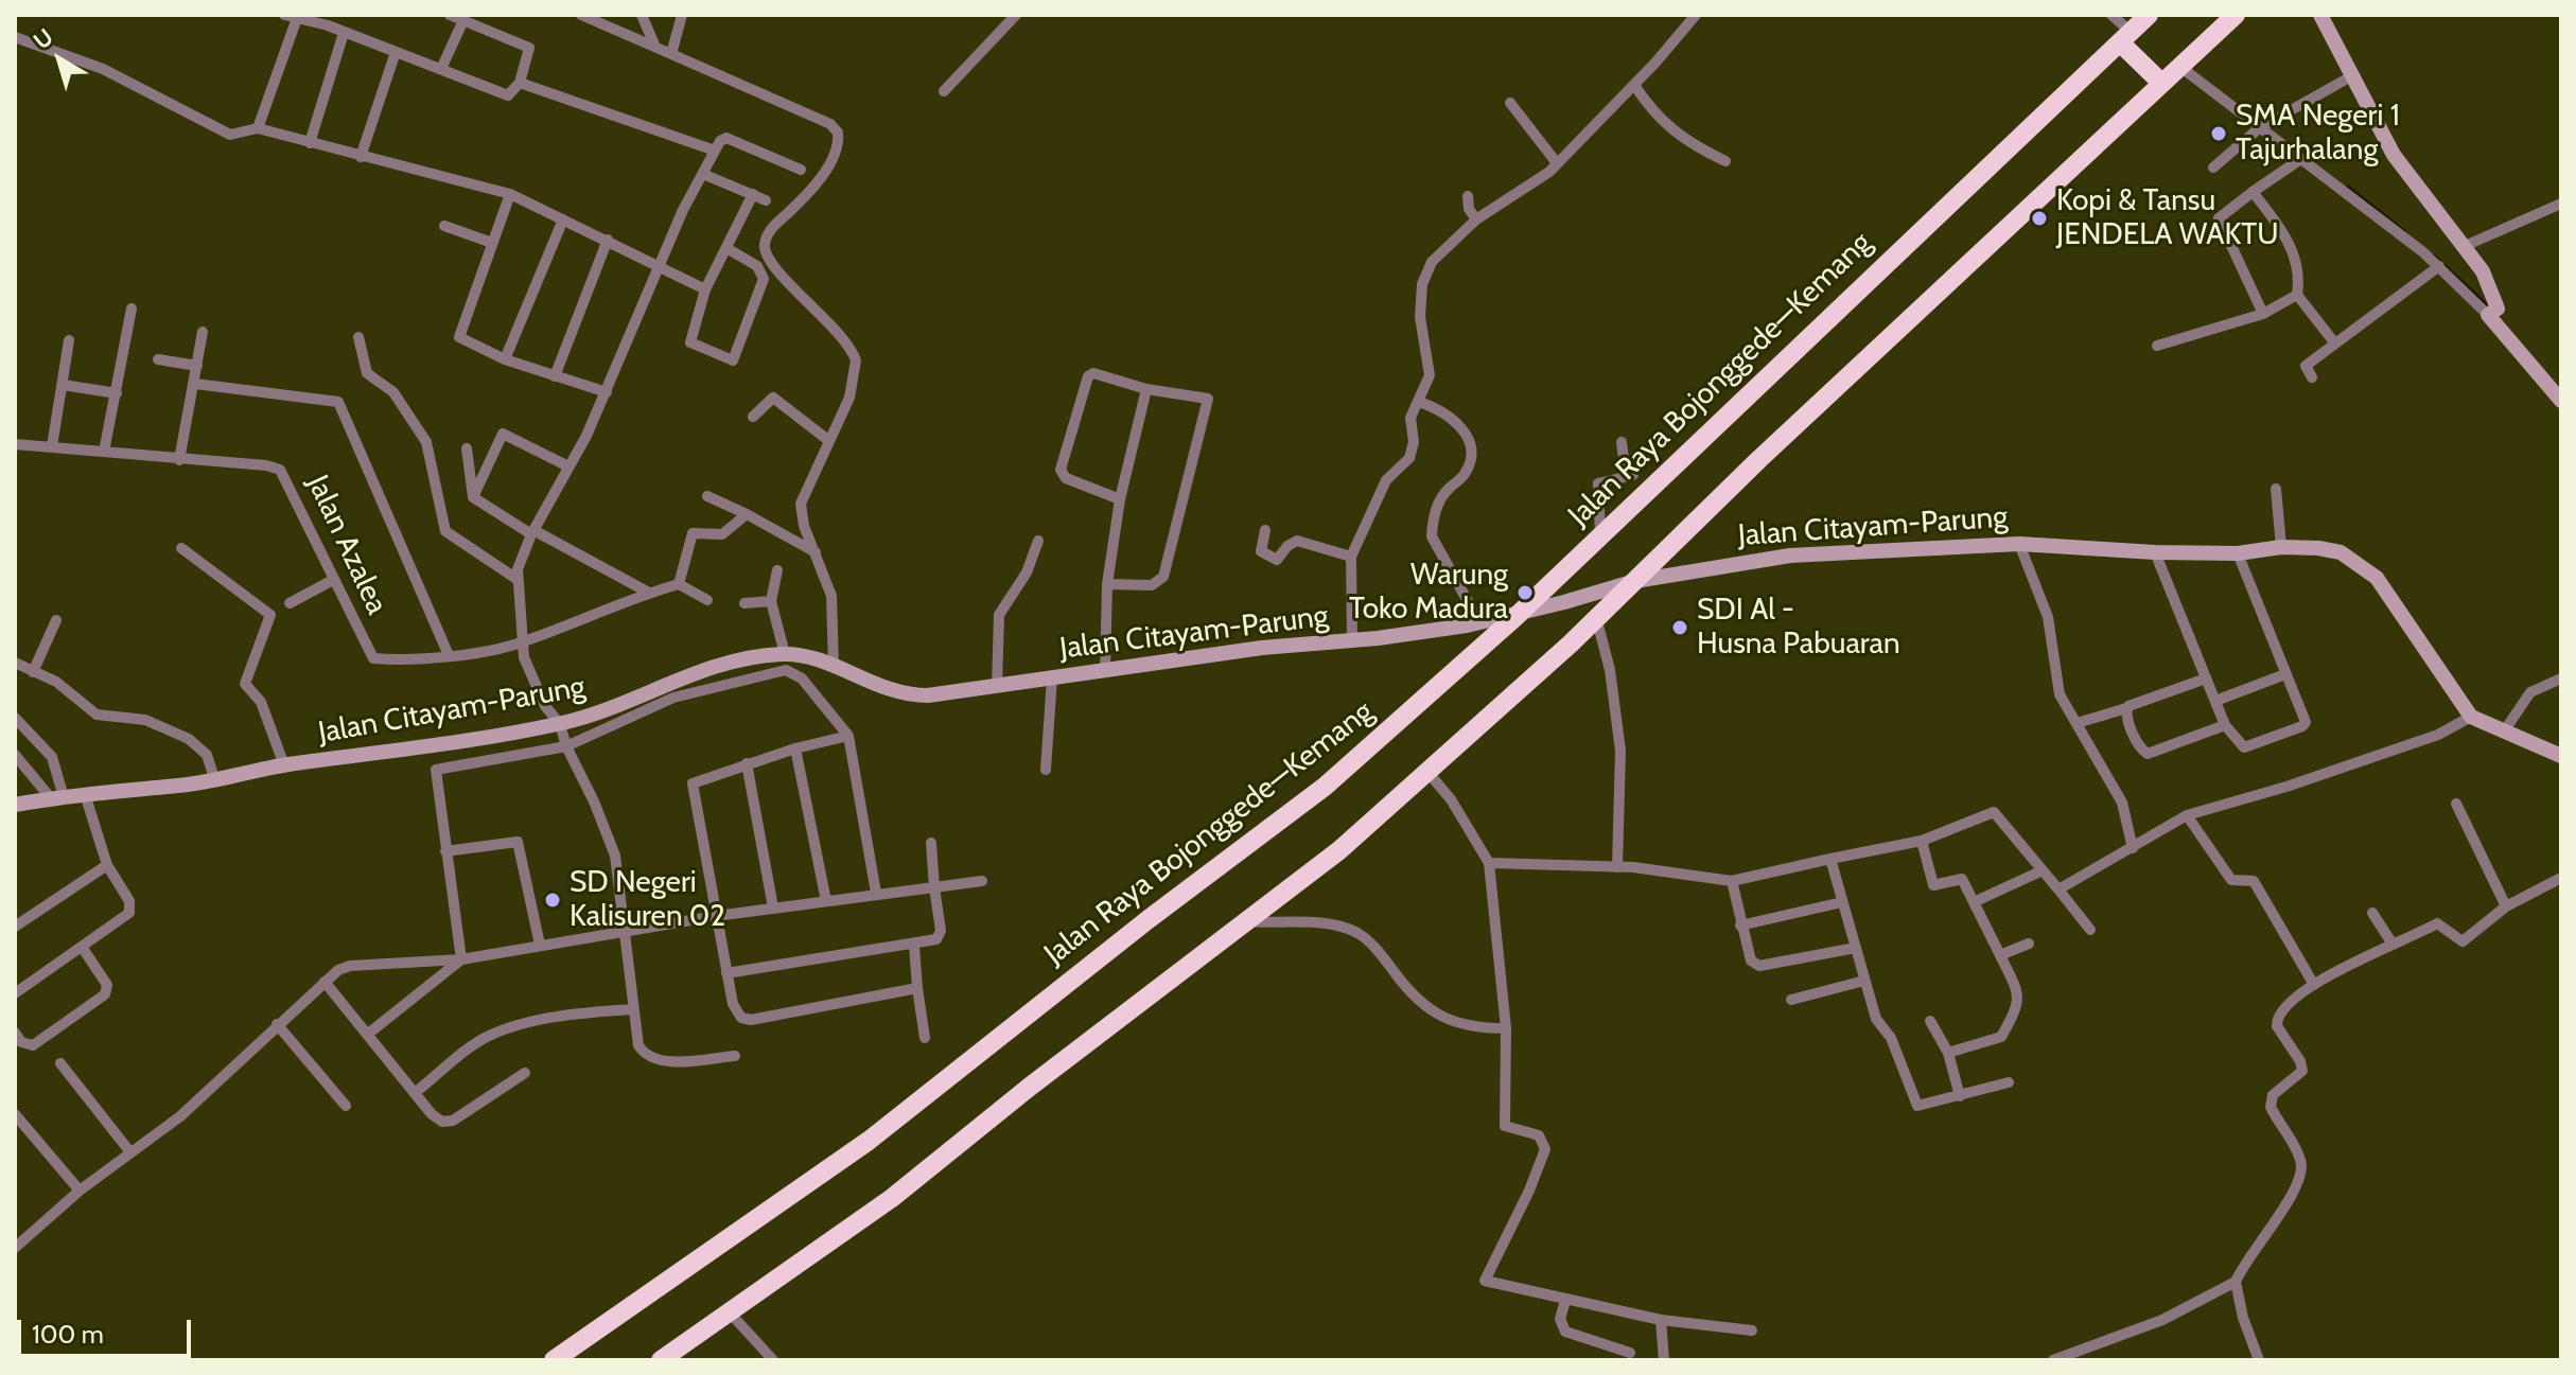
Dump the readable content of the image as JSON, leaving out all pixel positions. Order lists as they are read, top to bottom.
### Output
{
  "streets": {
    "highway": ["Jalan Raya Bojonggede—Kemang"],
    "main road": ["Jalan Citayam-Parung"],
    "street": ["Jalan Azalea"]
  },
  "crossings": [
    ["Jalan Raya Bojonggede—Kemang", "Jalan Citayam-Parung"]
  ],
  "places": [
    "SMA Negeri 1 Tajurhalang",
    "Kopi & Tansu JENDELA WAKTU",
    "Warung Toko Madura",
    "SDI Al - Husna Pabuaran",
    "SD Negeri Kalisuren 02"
  ],
  "scale_bar": "100 m",
  "north": "top left"
}
